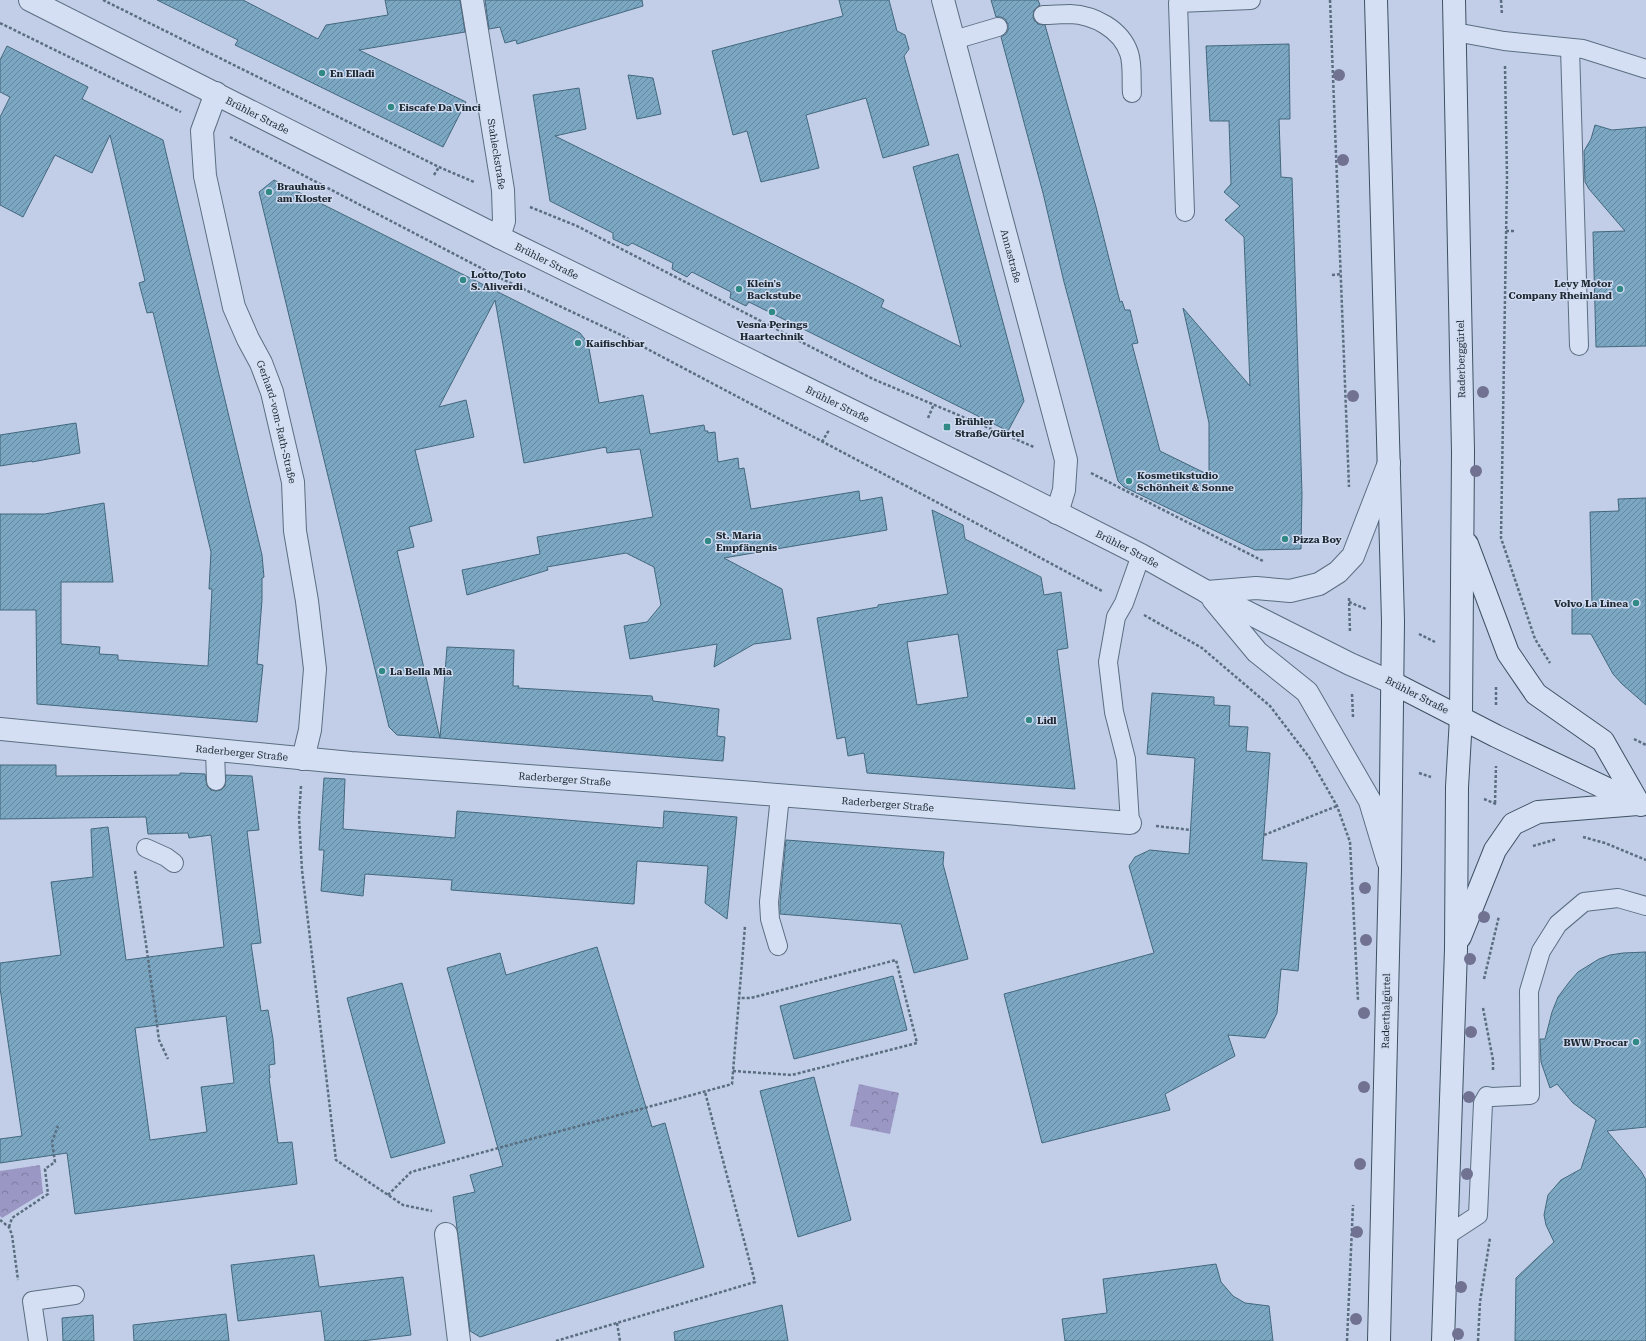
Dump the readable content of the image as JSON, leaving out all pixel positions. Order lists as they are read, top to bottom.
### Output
{
  "streets": {
    "street": [
      "Brühler Straße",
      "Stahleckstraße",
      "Annastraße",
      "Raderberggürtel",
      "Gerhard-vom-Rath-Straße",
      "Raderberger Straße",
      "Raderthalgürtel"
    ]
  },
  "crossings": [
    ["Brühler Straße", "Stahleckstraße"],
    ["Brühler Straße", "Annastraße"],
    ["Brühler Straße", "Raderberggürtel"],
    ["Brühler Straße", "Gerhard-vom-Rath-Straße"],
    ["Brühler Straße", "Raderthalgürtel"],
    ["Gerhard-vom-Rath-Straße", "Raderberger Straße"]
  ],
  "places": {
    "other": [
      "En Elladi",
      "Eiscafe Da Vinci",
      "Brauhaus am Kloster",
      "Lotto/Toto S. Aliverdi",
      "Klein's Backstube",
      "Levy Motor Company Rheinland",
      "Vesna Perings Haartechnik",
      "Kaifischbar",
      "Kosmetikstudio Schönheit & Sonne",
      "Pizza Boy",
      "St. Maria Empfängnis",
      "Volvo La Linea",
      "La Bella Mia",
      "Lidl",
      "BWW Procar"
    ],
    "transit": ["Brühler Straße/Gürtel"]
  }
}
